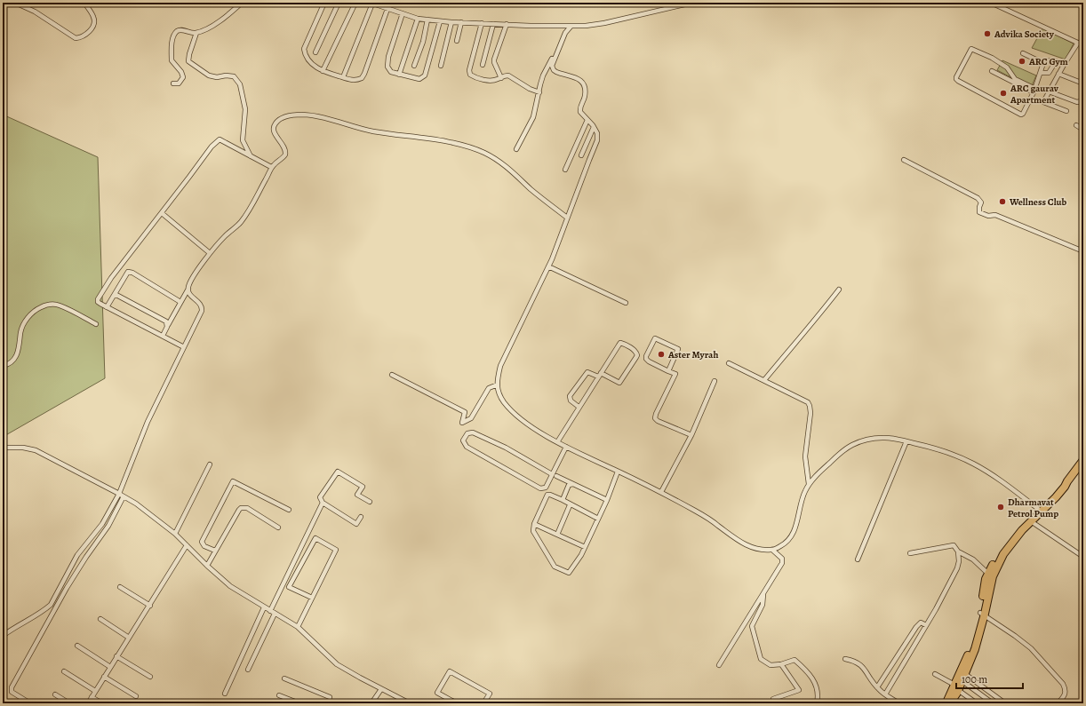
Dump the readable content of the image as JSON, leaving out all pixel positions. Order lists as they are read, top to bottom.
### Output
{
  "places": [
    "Advika Society",
    "ARC Gym",
    "ARC gaurav Apartment",
    "Wellness Club",
    "Aster Myrah",
    "Dharmavat Petrol Pump"
  ],
  "scale_bar": "100 m"
}
